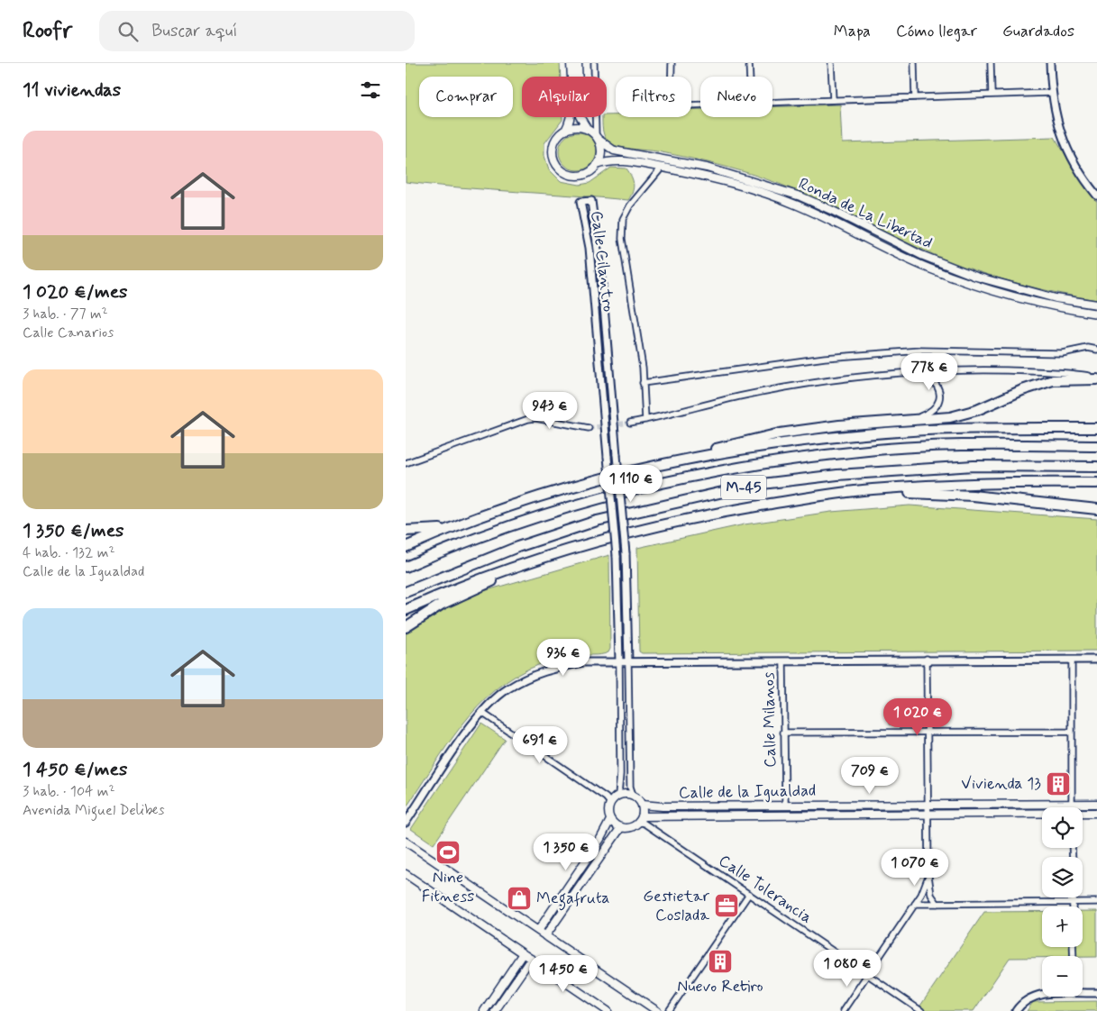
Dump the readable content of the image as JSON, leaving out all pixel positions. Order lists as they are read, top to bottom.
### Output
{
  "streets": {
    "highway": ["M-45"],
    "main road": ["Ronda de La Libertad", "Calle de la Igualdad"],
    "street": ["Calle Cilantro", "Calle Milanos", "Calle Tolerancia"]
  },
  "crossings": [
    ["Calle Cilantro", "Calle de la Igualdad"],
    ["Calle Cilantro", "Calle Tolerancia"],
    ["Calle Milanos", "Calle de la Igualdad"],
    ["Calle de la Igualdad", "Calle Tolerancia"]
  ],
  "places": {
    "building": ["Vivienda 13", "Nuevo Retiro"],
    "sports": ["Nine Fitness"],
    "shop": ["Megafruta"],
    "office": ["Gestietar Coslada"]
  },
  "page": {
    "header": "Roofr",
    "search": "Buscar aquí",
    "nav": ["Mapa", "Cómo llegar", "Guardados"],
    "heading": "11 viviendas",
    "chip": [
      "Comprar",
      "Alquilar",
      "Filtros",
      "Nuevo"
    ],
    "list": [
      {
        "name": "1 020 €/mes",
        "note": "3 hab. · 77 m² · Calle Canarios"
      },
      {
        "name": "1 350 €/mes",
        "note": "4 hab. · 132 m² · Calle de la Igualdad"
      },
      {
        "name": "1 450 €/mes",
        "note": "3 hab. · 104 m² · Avenida Miguel Delibes"
      }
    ],
    "price": [
      "778 €",
      "943 €",
      "1 110 €",
      "936 €",
      "1 020 €",
      "691 €",
      "709 €",
      "1 350 €",
      "1 070 €",
      "1 080 €",
      "1 450 €"
    ],
    "map_buttons": ["+", "−"]
  }
}
